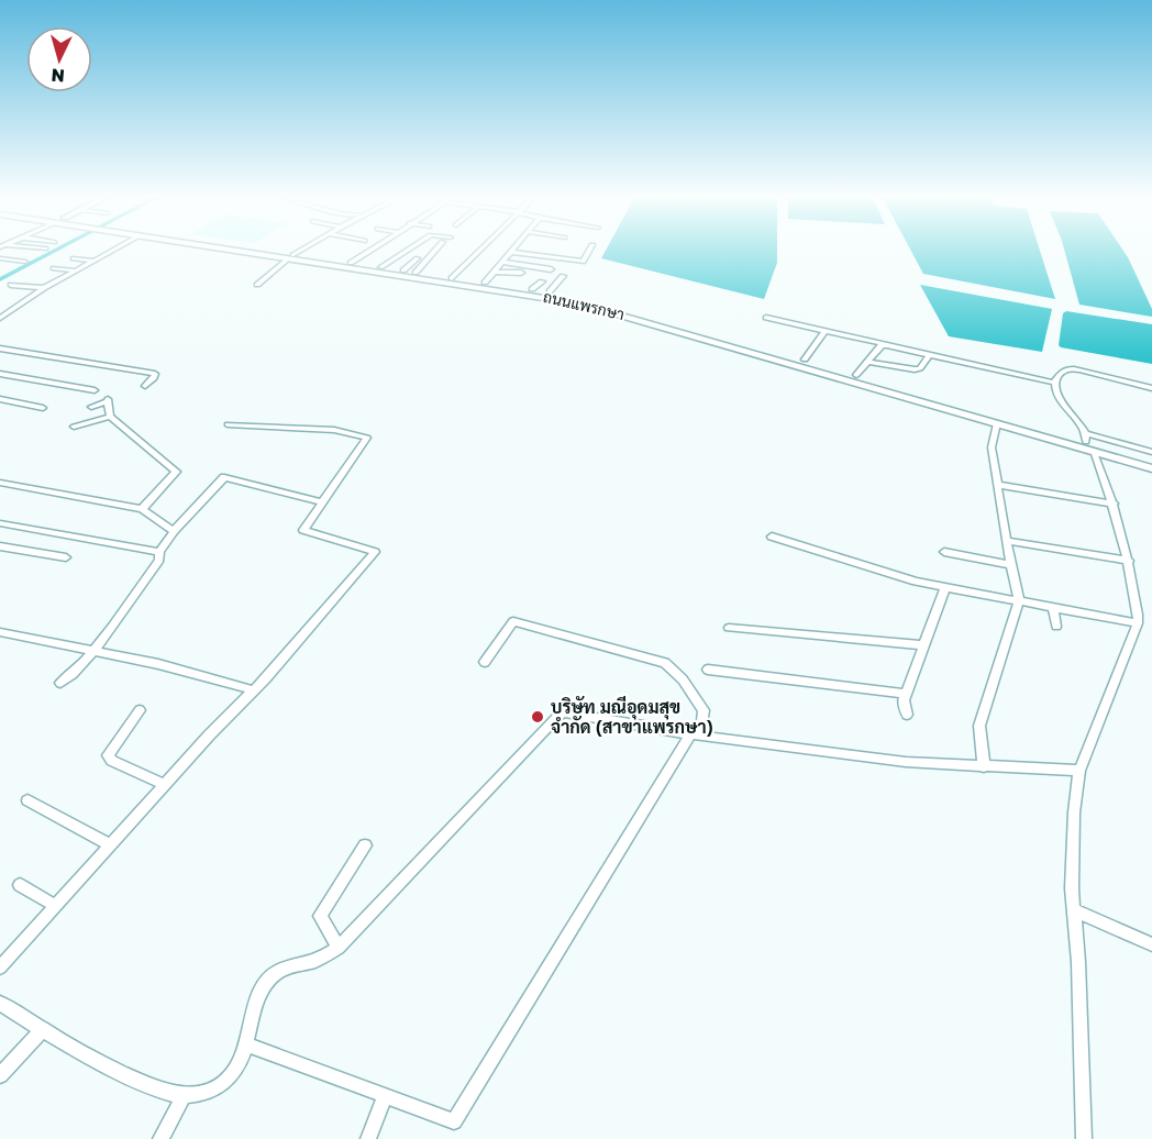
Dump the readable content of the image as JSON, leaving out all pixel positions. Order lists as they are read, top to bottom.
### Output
{
  "streets": {
    "main road": ["ถนนแพรกษา"]
  },
  "places": ["บริษัท มณีอุดมสุข จำกัด (สาขาแพรกษา)"],
  "north": "bottom"
}
